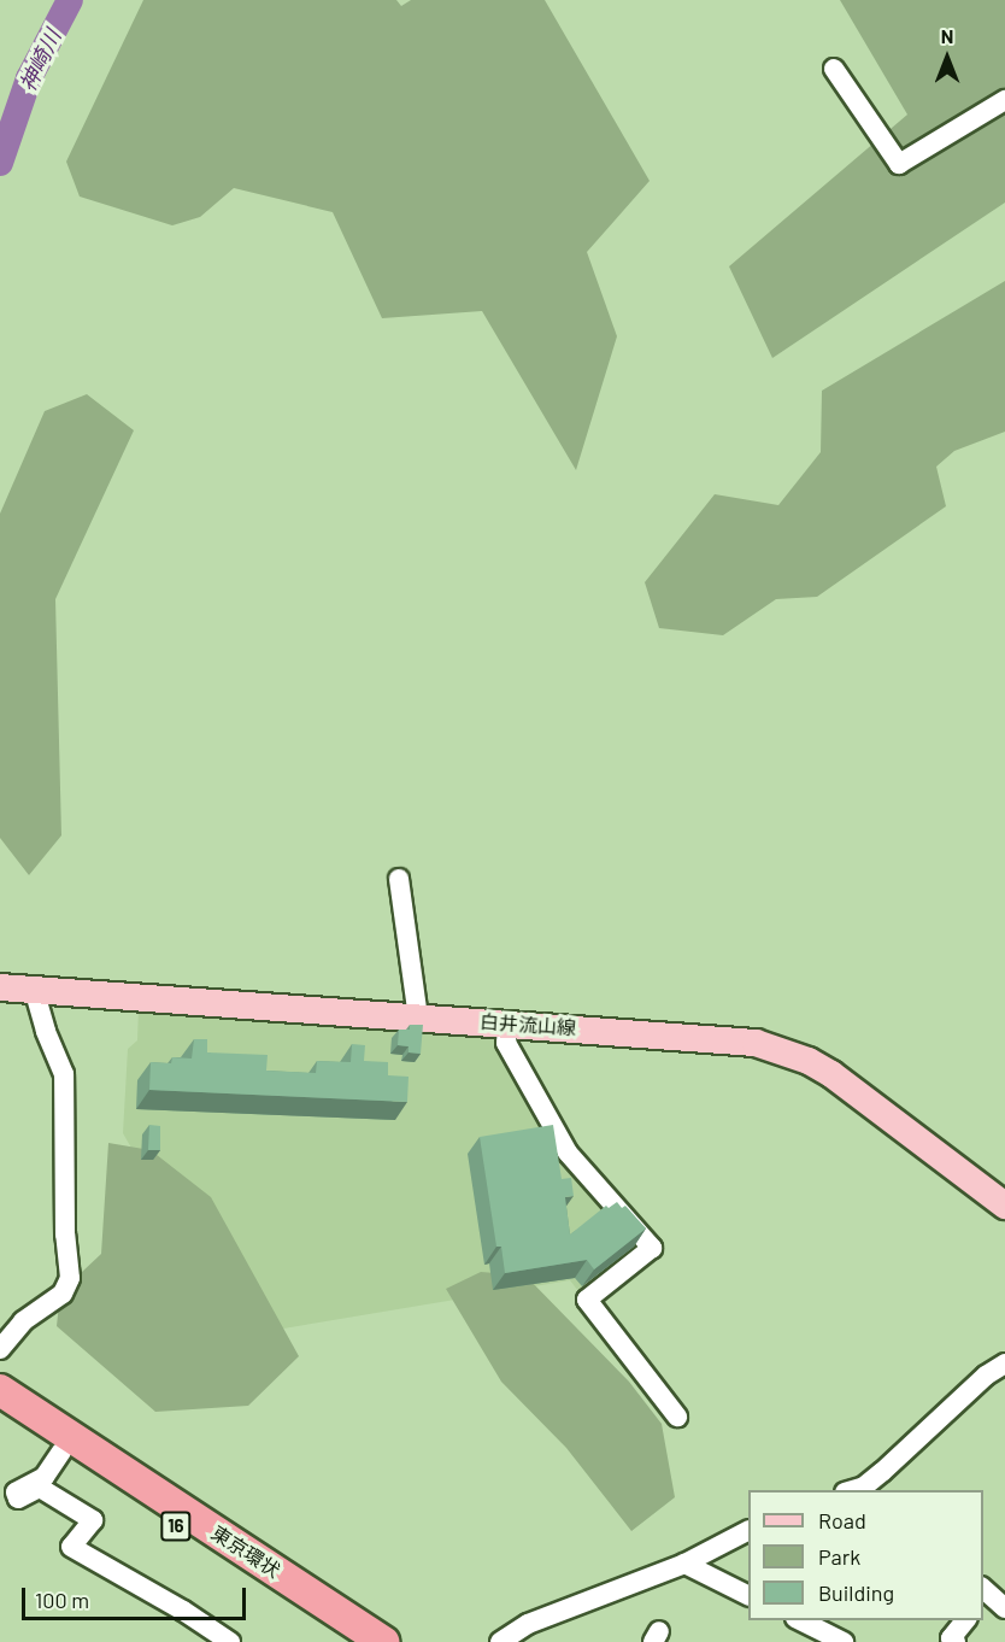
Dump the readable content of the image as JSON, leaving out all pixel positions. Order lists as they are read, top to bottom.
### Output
{
  "streets": {
    "highway": ["16", "東京環状"],
    "main road": ["白井流山線"]
  },
  "water": ["神崎川"],
  "legend": ["Road", "Park", "Building"],
  "scale_bar": "100 m",
  "north": "top"
}
